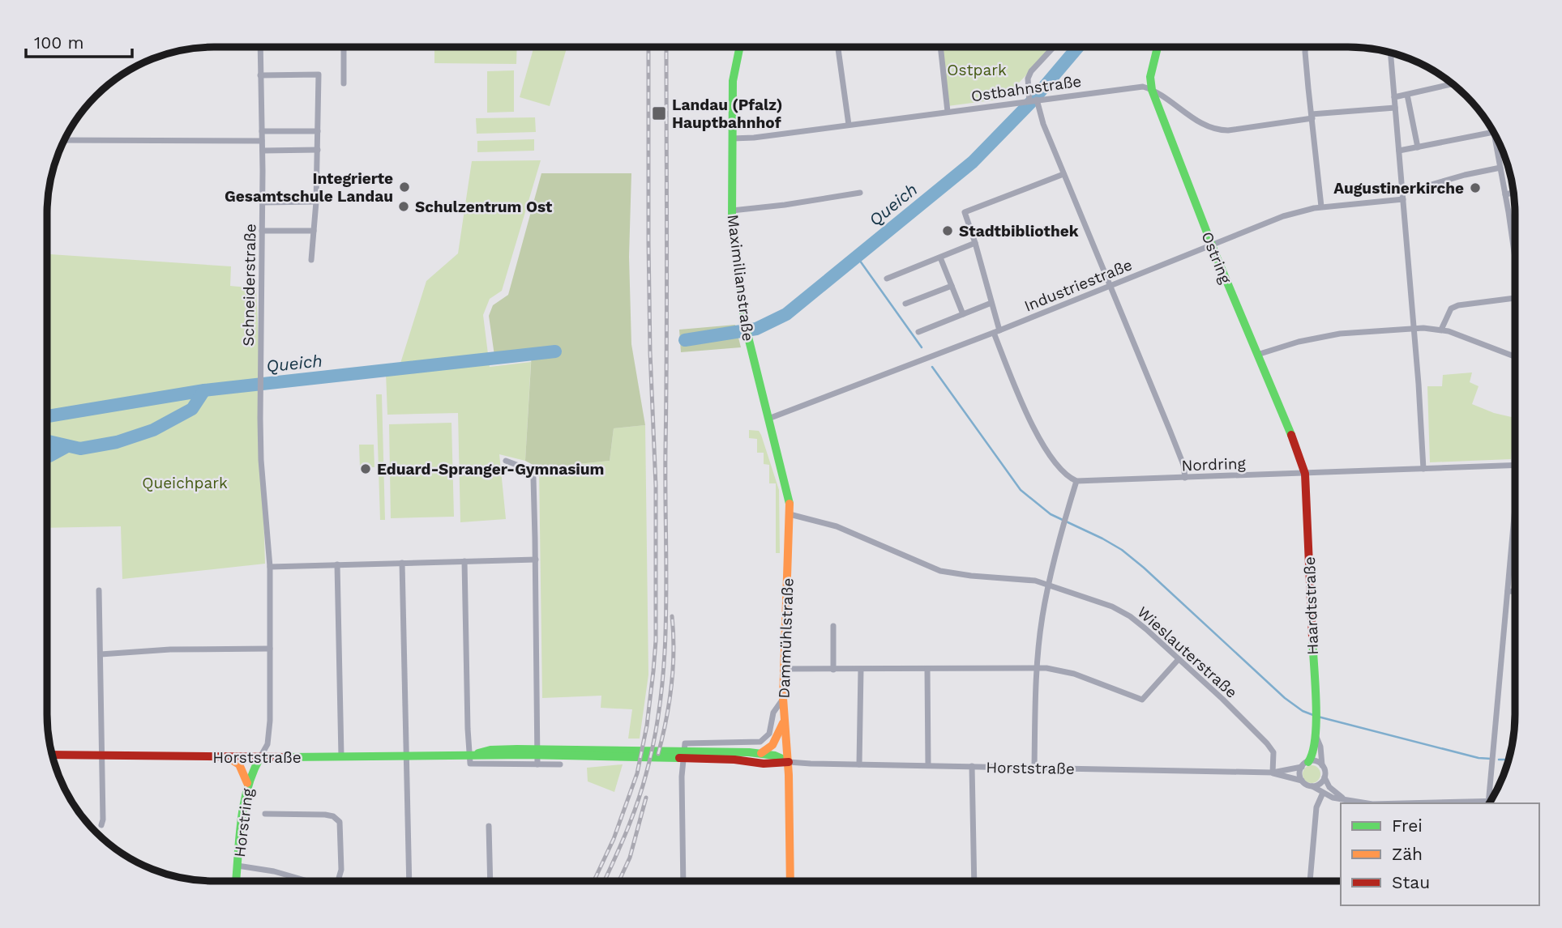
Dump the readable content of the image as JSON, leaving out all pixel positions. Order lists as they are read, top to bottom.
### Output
{
  "streets": {
    "street": [
      "Ostbahnstraße",
      "Ostring",
      "Maximilianstraße",
      "Schneiderstraße",
      "Industriestraße",
      "Nordring",
      "Haardtstraße",
      "Dammühlstraße",
      "Wieslauterstraße",
      "Horststraße",
      "Horstring"
    ]
  },
  "crossings": [
    ["Ostbahnstraße", "Ostring"],
    ["Ostbahnstraße", "Maximilianstraße"],
    ["Ostring", "Industriestraße"],
    ["Ostring", "Nordring"],
    ["Ostring", "Haardtstraße"],
    ["Maximilianstraße", "Industriestraße"],
    ["Maximilianstraße", "Dammühlstraße"],
    ["Maximilianstraße", "Wieslauterstraße"],
    ["Schneiderstraße", "Horststraße"],
    ["Schneiderstraße", "Horstring"],
    ["Nordring", "Haardtstraße"],
    ["Haardtstraße", "Horststraße"],
    ["Dammühlstraße", "Wieslauterstraße"],
    ["Dammühlstraße", "Horststraße"],
    ["Wieslauterstraße", "Horststraße"],
    ["Horststraße", "Horstring"]
  ],
  "water": ["Queich"],
  "parks": ["Ostpark", "Queichpark"],
  "places": {
    "transit": ["Landau (Pfalz) Hauptbahnhof"],
    "other": [
      "Integrierte Gesamtschule Landau",
      "Augustinerkirche",
      "Schulzentrum Ost",
      "Stadtbibliothek",
      "Eduard-Spranger-Gymnasium"
    ]
  },
  "legend": ["Frei", "Zäh", "Stau"],
  "scale_bar": "100 m"
}
